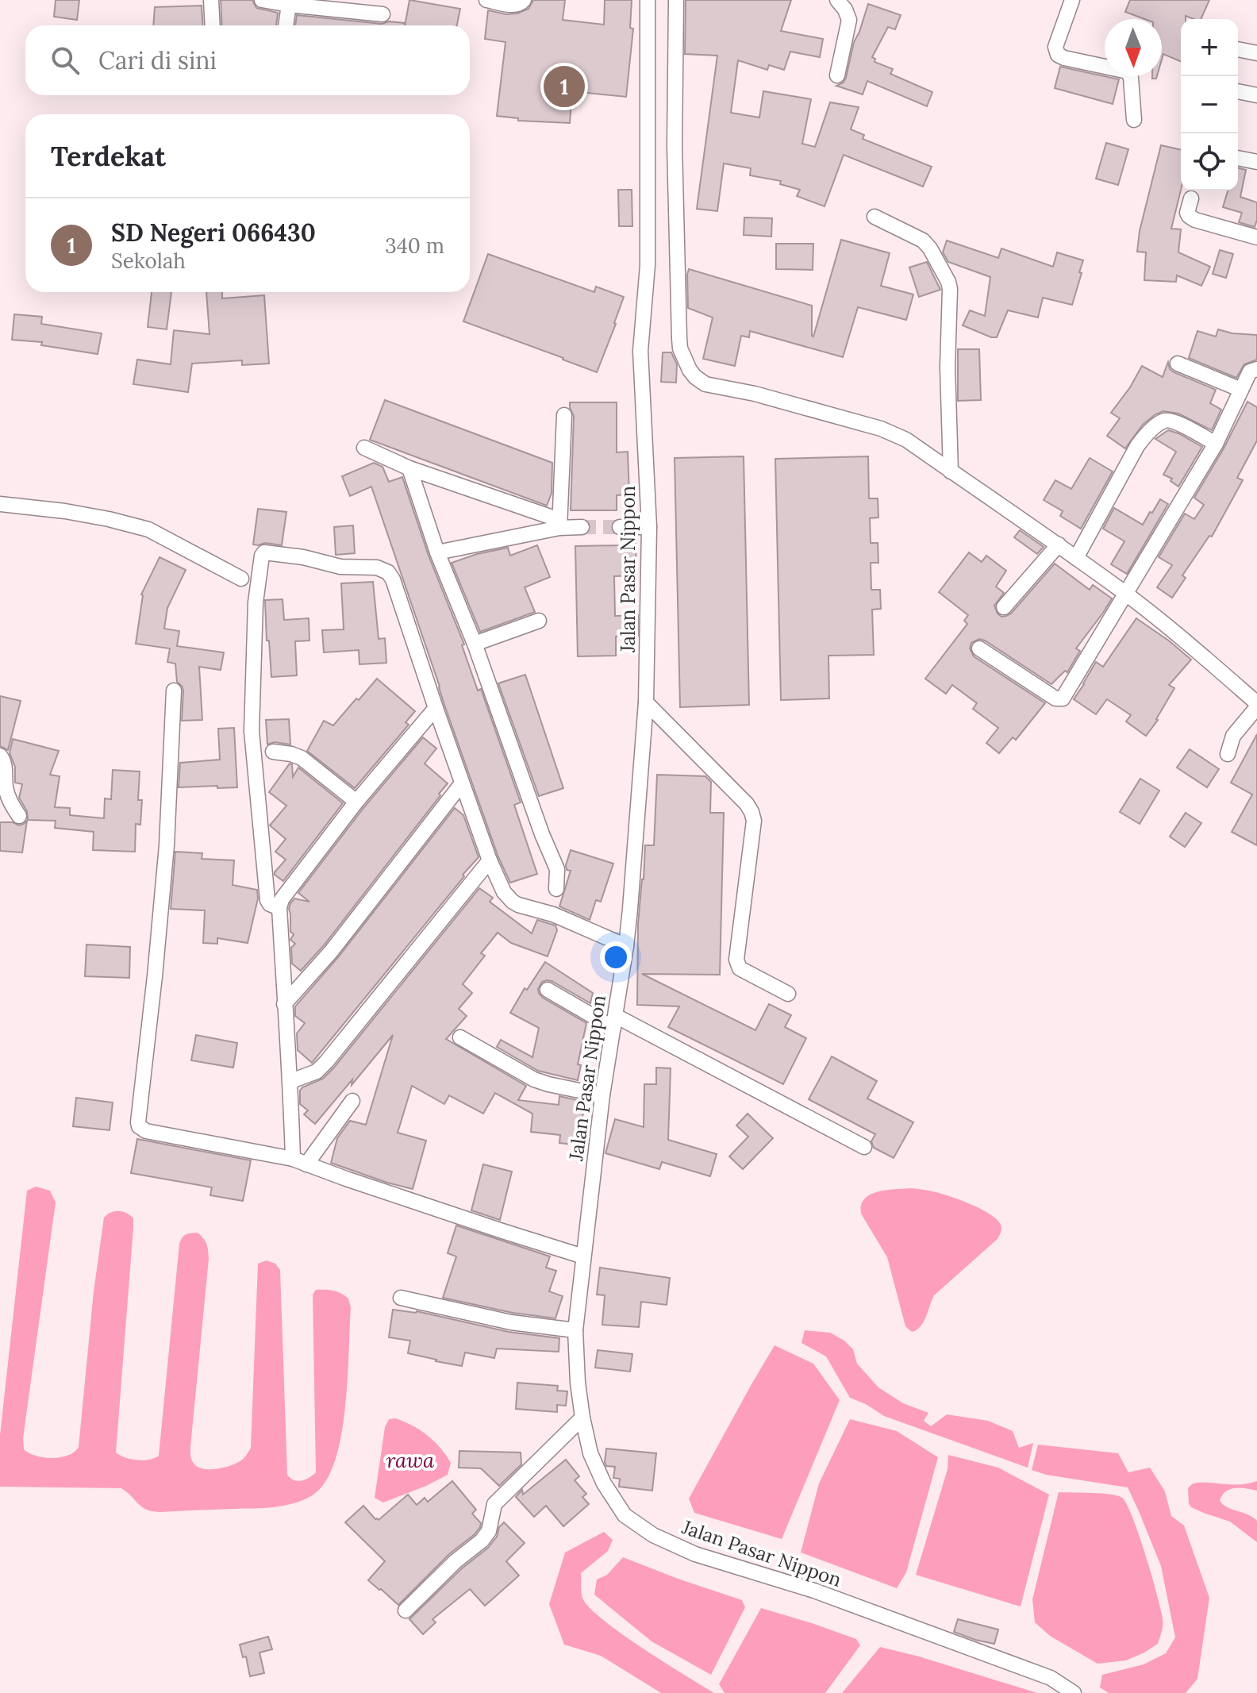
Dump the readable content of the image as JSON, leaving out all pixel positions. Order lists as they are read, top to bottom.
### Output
{
  "streets": {
    "street": ["Jalan Pasar Nippon"]
  },
  "water": ["rawa"],
  "north": "bottom",
  "page": {
    "map_buttons": ["+", "−"],
    "search": "Cari di sini",
    "pins": "1",
    "heading": "Terdekat",
    "list": [
      {
        "mark": "1",
        "name": "SD Negeri 066430",
        "note": "Sekolah",
        "value": "340 m"
      }
    ]
  }
}
